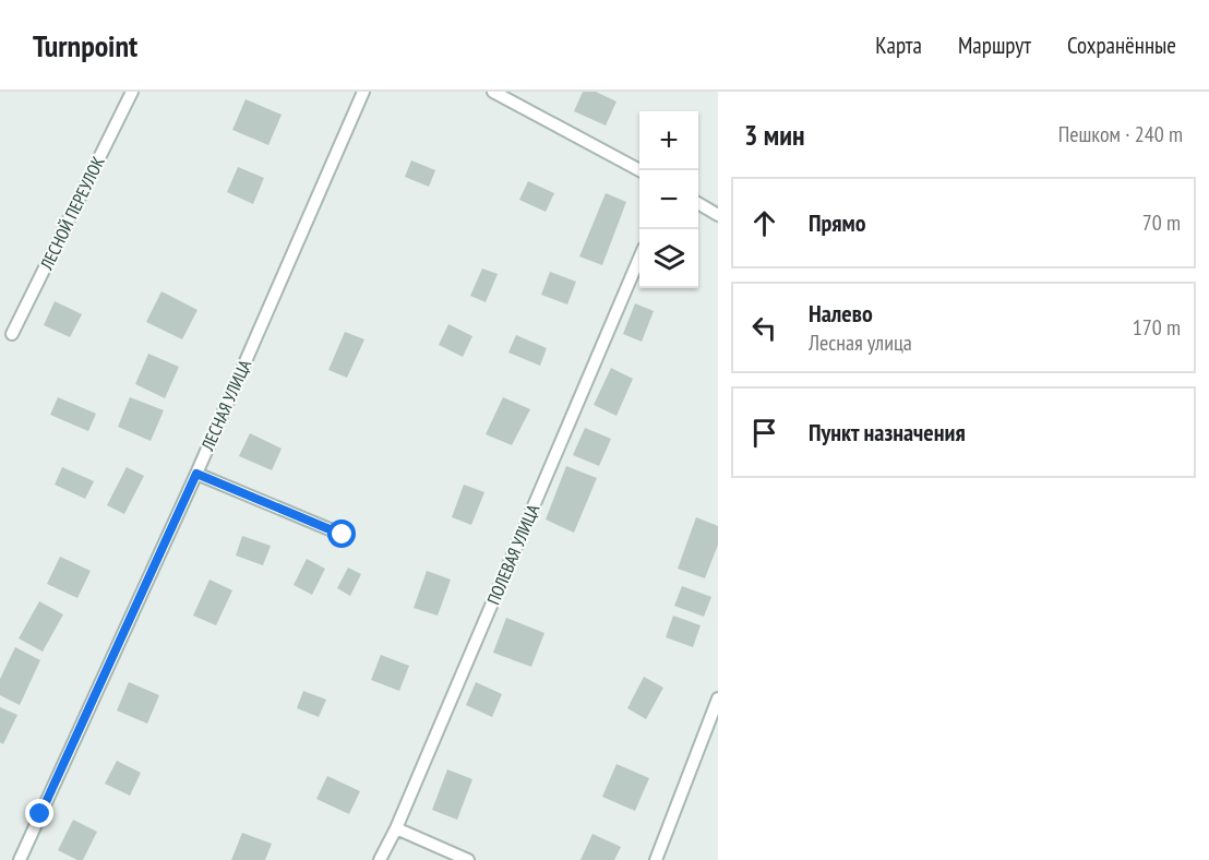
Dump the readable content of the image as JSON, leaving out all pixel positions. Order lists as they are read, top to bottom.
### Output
{
  "streets": {
    "street": ["ЛЕСНОЙ ПЕРЕУЛОК", "ЛЕСНАЯ УЛИЦА", "ПОЛЕВАЯ УЛИЦА"]
  },
  "page": {
    "header": "Turnpoint",
    "nav": ["Карта", "Маршрут", "Сохранённые"],
    "heading": ["3 мин", "Пешком · 240 m"],
    "map_buttons": ["+", "−"],
    "list": [
      ["Прямо", "70 m"],
      ["Налево", "Лесная улица", "170 m"],
      "Пункт назначения"
    ]
  }
}
